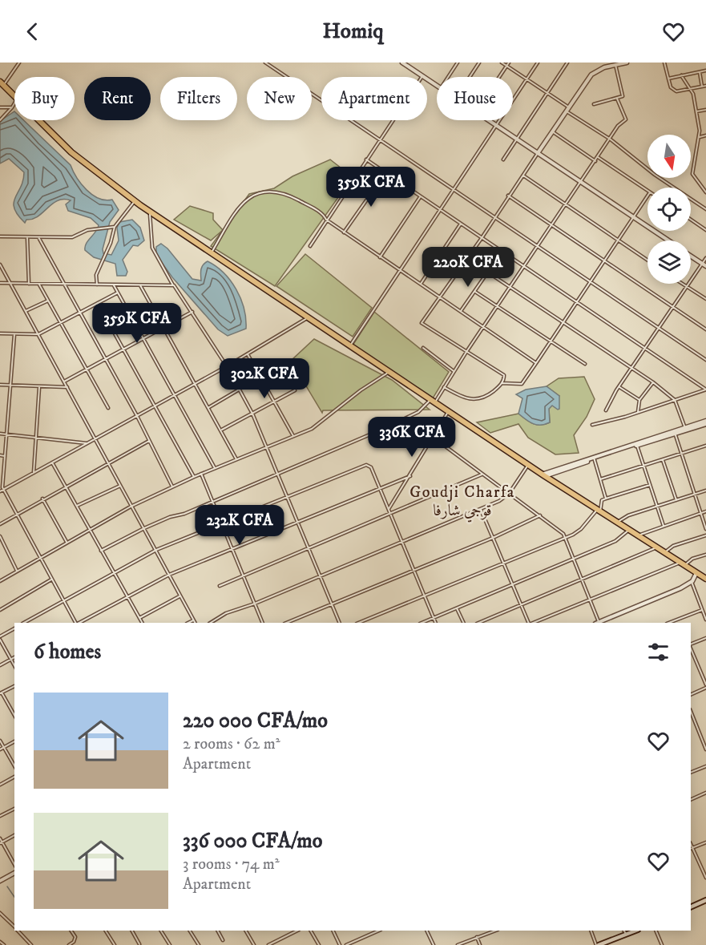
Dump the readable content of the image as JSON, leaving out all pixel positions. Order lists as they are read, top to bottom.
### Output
{
  "districts": ["Goudji Charfa قوجي شارفا"],
  "north": "bottom",
  "page": {
    "header": "Homiq",
    "chip": [
      "Buy",
      "Rent",
      "Filters",
      "New",
      "Apartment",
      "House"
    ],
    "price": [
      "359K CFA",
      "220K CFA",
      "359K CFA",
      "302K CFA",
      "336K CFA",
      "232K CFA"
    ],
    "heading": "6 homes",
    "list": [
      {
        "name": "220 000 CFA/mo",
        "note": "2 rooms · 62 m² · Apartment"
      },
      {
        "name": "336 000 CFA/mo",
        "note": "3 rooms · 74 m² · Apartment"
      }
    ]
  }
}
